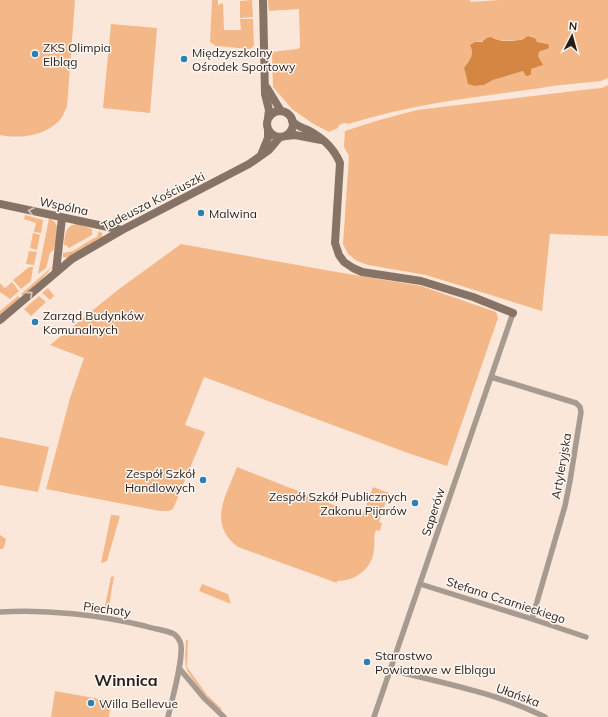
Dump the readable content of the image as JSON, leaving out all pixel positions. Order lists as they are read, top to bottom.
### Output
{
  "streets": {
    "street": [
      "Tadeusza Kościuszki",
      "Wspólna",
      "Artyleryjska",
      "Saperów",
      "Stefana Czarnieckiego",
      "Piechoty",
      "Ułańska"
    ]
  },
  "crossings": [
    ["Tadeusza Kościuszki", "Wspólna"],
    ["Artyleryjska", "Saperów"],
    ["Artyleryjska", "Stefana Czarnieckiego"],
    ["Saperów", "Stefana Czarnieckiego"],
    ["Saperów", "Ułańska"]
  ],
  "one_way": ["Wspólna"],
  "districts": ["Winnica"],
  "places": [
    "ZKS Olimpia Elbląg",
    "Międzyszkolny Ośrodek Sportowy",
    "Malwina",
    "Zarząd Budynków Komunalnych",
    "Zespół Szkół Handlowych",
    "Zespół Szkół Publicznych Zakonu Pijarów",
    "Starostwo Powiatowe w Elblągu",
    "Willa Bellevue"
  ],
  "north": "top"
}
